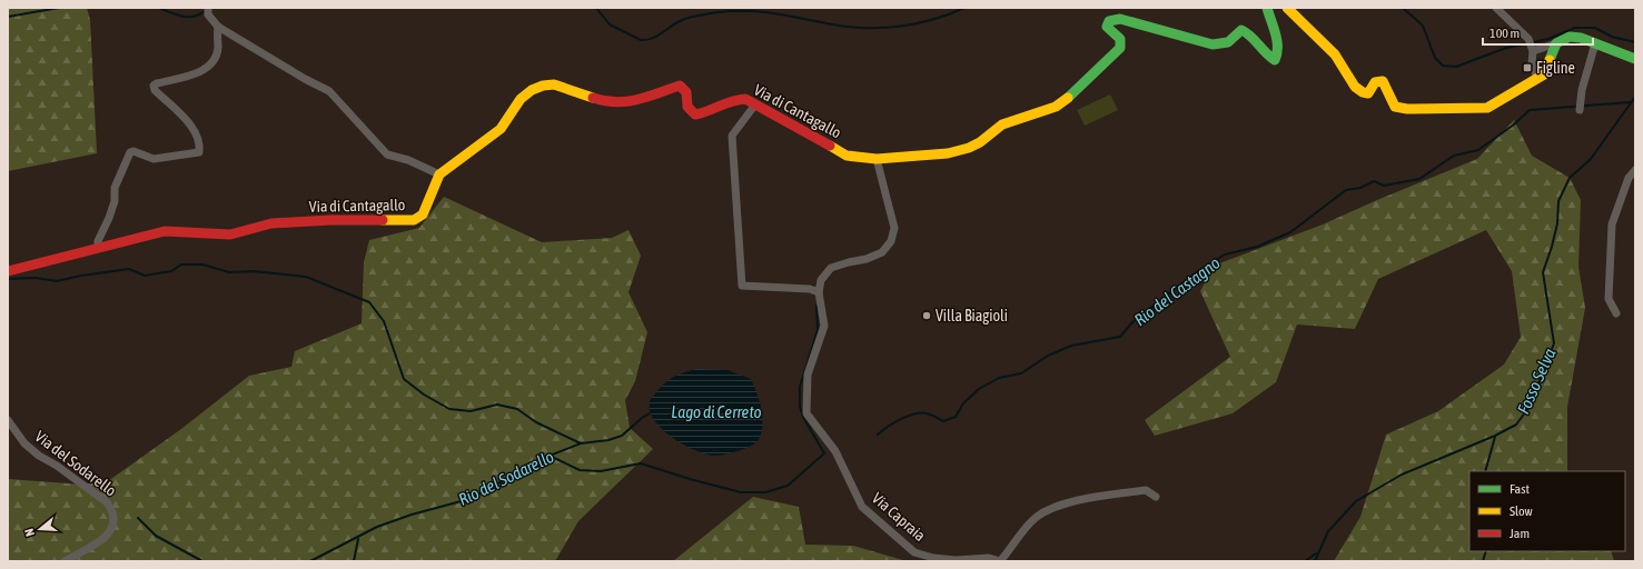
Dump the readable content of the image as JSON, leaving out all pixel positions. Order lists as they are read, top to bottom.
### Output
{
  "streets": {
    "street": ["Via di Cantagallo", "Via del Sodarello", "Via Capraia"]
  },
  "water": [
    "Rio del Castagno",
    "Fosso Selva",
    "Lago di Cerreto",
    "Rio del Sodarello"
  ],
  "places": {
    "transit": ["Figline"],
    "other": ["Villa Biagioli"]
  },
  "legend": ["Fast", "Slow", "Jam"],
  "scale_bar": "100 m",
  "north": "left"
}
